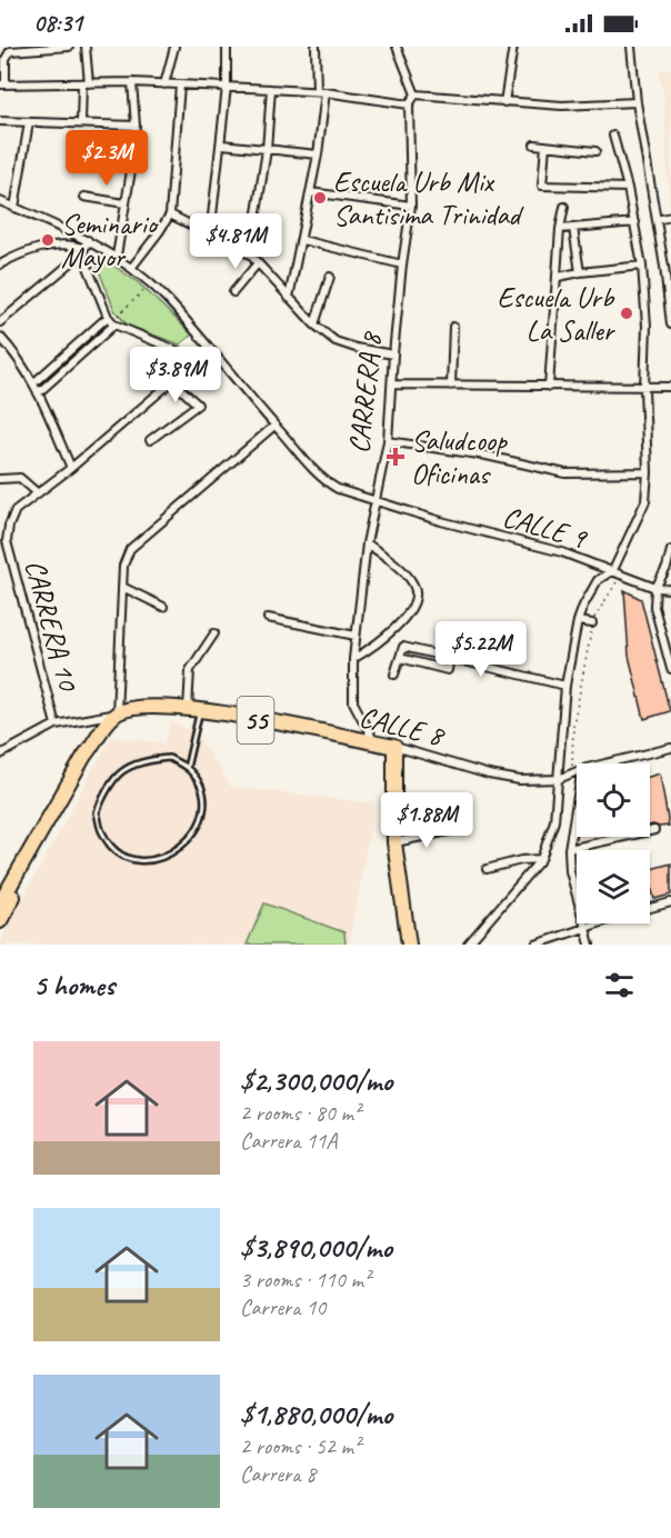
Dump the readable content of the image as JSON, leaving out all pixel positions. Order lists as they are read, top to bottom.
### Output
{
  "streets": {
    "highway": ["55", "CALLE 8"],
    "street": ["CARRERA 8", "CALLE 9", "CARRERA 10"]
  },
  "crossings": [
    ["CARRERA 8", "CALLE 9"],
    ["CARRERA 8", "CALLE 8"],
    ["CALLE 9", "CARRERA 10"]
  ],
  "places": {
    "other": ["Escuela Urb Mix Santisima Trinidad", "Seminario Mayor", "Escuela Urb La Saller"],
    "health": ["Saludcoop Oficinas"]
  },
  "page": {
    "status": "08:31",
    "price": [
      "$2.3M",
      "$4.81M",
      "$3.89M",
      "$5.22M",
      "$1.88M"
    ],
    "heading": "5 homes",
    "list": [
      {
        "name": "$2,300,000/mo",
        "note": "2 rooms · 80 m² · Carrera 11A"
      },
      {
        "name": "$3,890,000/mo",
        "note": "3 rooms · 110 m² · Carrera 10"
      },
      {
        "name": "$1,880,000/mo",
        "note": "2 rooms · 52 m² · Carrera 8"
      }
    ]
  }
}
